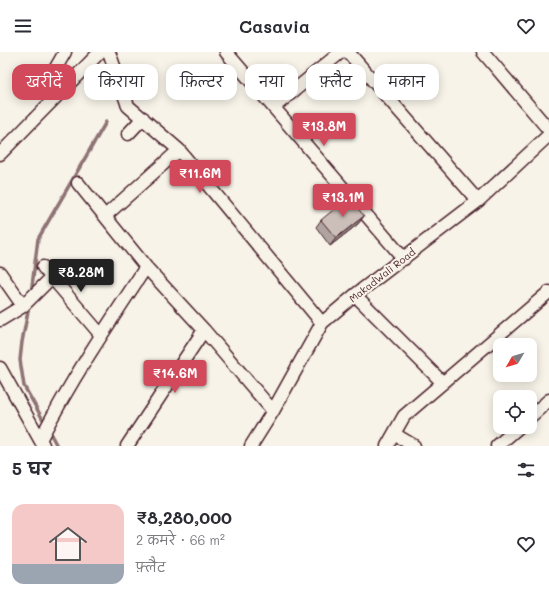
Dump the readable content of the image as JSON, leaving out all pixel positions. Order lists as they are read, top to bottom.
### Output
{
  "streets": {
    "street": ["MakadWali Road"]
  },
  "north": "bottom left",
  "page": {
    "header": "Casavia",
    "chip": [
      "खरीदें",
      "किराया",
      "फ़िल्टर",
      "नया",
      "फ़्लैट",
      "मकान"
    ],
    "price": [
      "₹13.8M",
      "₹11.6M",
      "₹13.1M",
      "₹8.28M",
      "₹14.6M"
    ],
    "heading": "5 घर",
    "list": [
      {
        "name": "₹8,280,000",
        "note": "2 कमरे · 66 m² · फ़्लैट"
      }
    ]
  }
}
